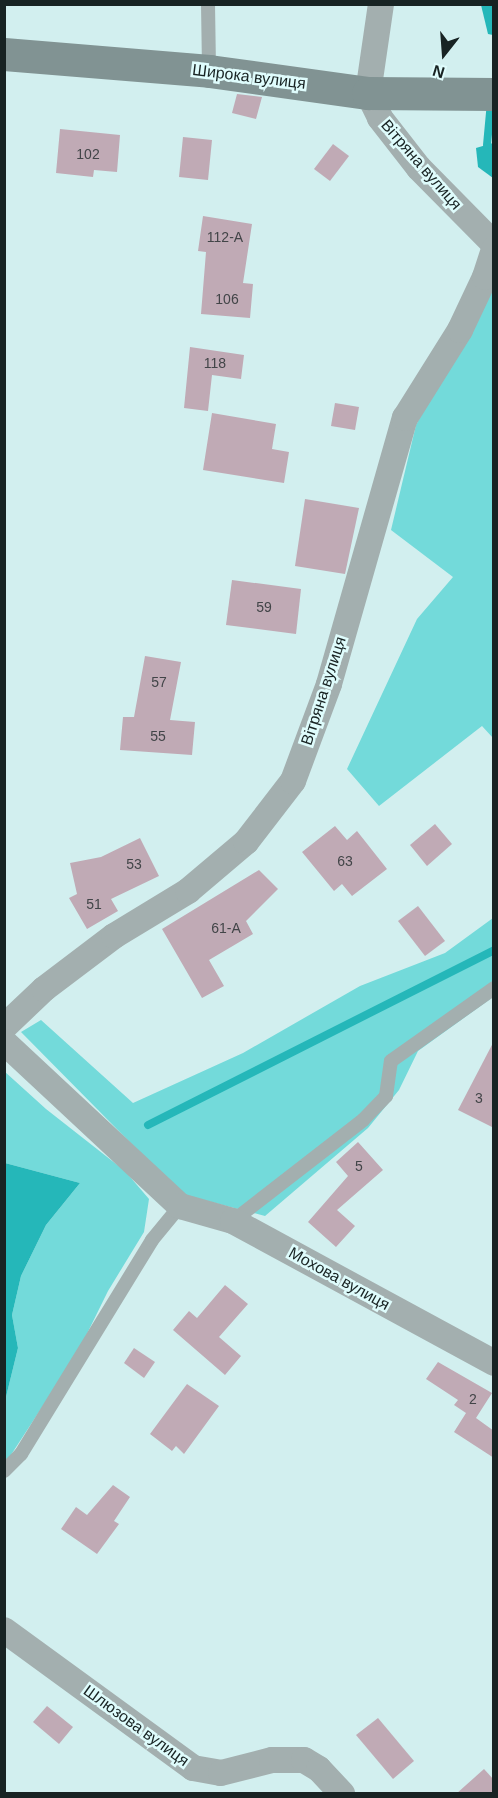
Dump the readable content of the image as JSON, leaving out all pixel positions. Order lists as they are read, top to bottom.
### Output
{
  "streets": {
    "main road": ["Широка вулиця"],
    "street": ["Вітряна вулиця", "Мохова вулиця", "Шлюзова вулиця"]
  },
  "crossings": [
    ["Широка вулиця", "Вітряна вулиця"]
  ],
  "house_numbers": [
    "102",
    "112-А",
    "106",
    "118",
    "59",
    "57",
    "55",
    "63",
    "53",
    "51",
    "61-А",
    "3",
    "5",
    "2"
  ],
  "north": "bottom"
}
